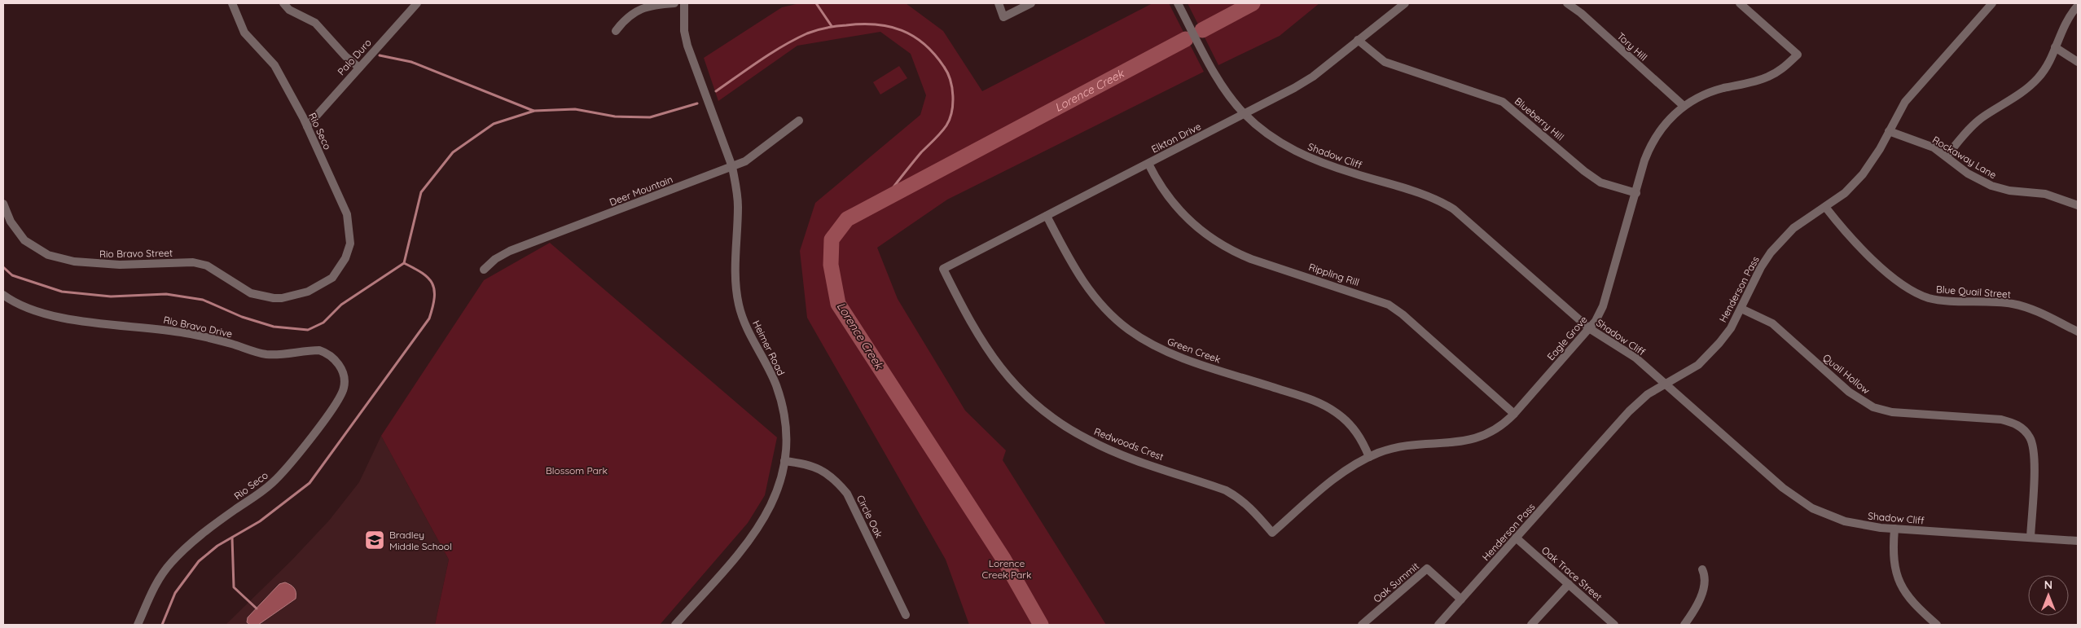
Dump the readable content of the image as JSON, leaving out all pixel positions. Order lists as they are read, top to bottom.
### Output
{
  "streets": {
    "street": [
      "Tory Hill",
      "Palo Duro",
      "Blueberry Hill",
      "Rio Seco",
      "Elkton Drive",
      "Shadow Cliff",
      "Rockaway Lane",
      "Deer Mountain",
      "Rio Bravo Street",
      "Rippling Rill",
      "Henderson Pass",
      "Blue Quail Street",
      "Rio Bravo Drive",
      "Eagle Grove",
      "Heimer Road",
      "Green Creek",
      "Quail Hollow",
      "Redwoods Crest",
      "Circle Oak",
      "Oak Trace Street",
      "Oak Summit"
    ]
  },
  "crossings": [
    ["Tory Hill", "Eagle Grove"],
    ["Palo Duro", "Rio Seco"],
    ["Blueberry Hill", "Elkton Drive"],
    ["Blueberry Hill", "Eagle Grove"],
    ["Rio Seco", "Rio Bravo Street"],
    ["Rio Seco", "Rio Bravo Drive"],
    ["Elkton Drive", "Shadow Cliff"],
    ["Elkton Drive", "Rippling Rill"],
    ["Elkton Drive", "Green Creek"],
    ["Elkton Drive", "Redwoods Crest"],
    ["Shadow Cliff", "Henderson Pass"],
    ["Shadow Cliff", "Eagle Grove"],
    ["Shadow Cliff", "Quail Hollow"],
    ["Rockaway Lane", "Henderson Pass"],
    ["Deer Mountain", "Heimer Road"],
    ["Rippling Rill", "Eagle Grove"],
    ["Henderson Pass", "Blue Quail Street"],
    ["Henderson Pass", "Quail Hollow"],
    ["Henderson Pass", "Oak Trace Street"],
    ["Henderson Pass", "Oak Summit"],
    ["Eagle Grove", "Green Creek"],
    ["Eagle Grove", "Redwoods Crest"],
    ["Heimer Road", "Circle Oak"]
  ],
  "water": ["Lorence Creek"],
  "parks": ["Blossom Park", "Lorence Creek Park"],
  "places": {
    "school or university": ["Bradley Middle School"]
  },
  "north": "top"
}
